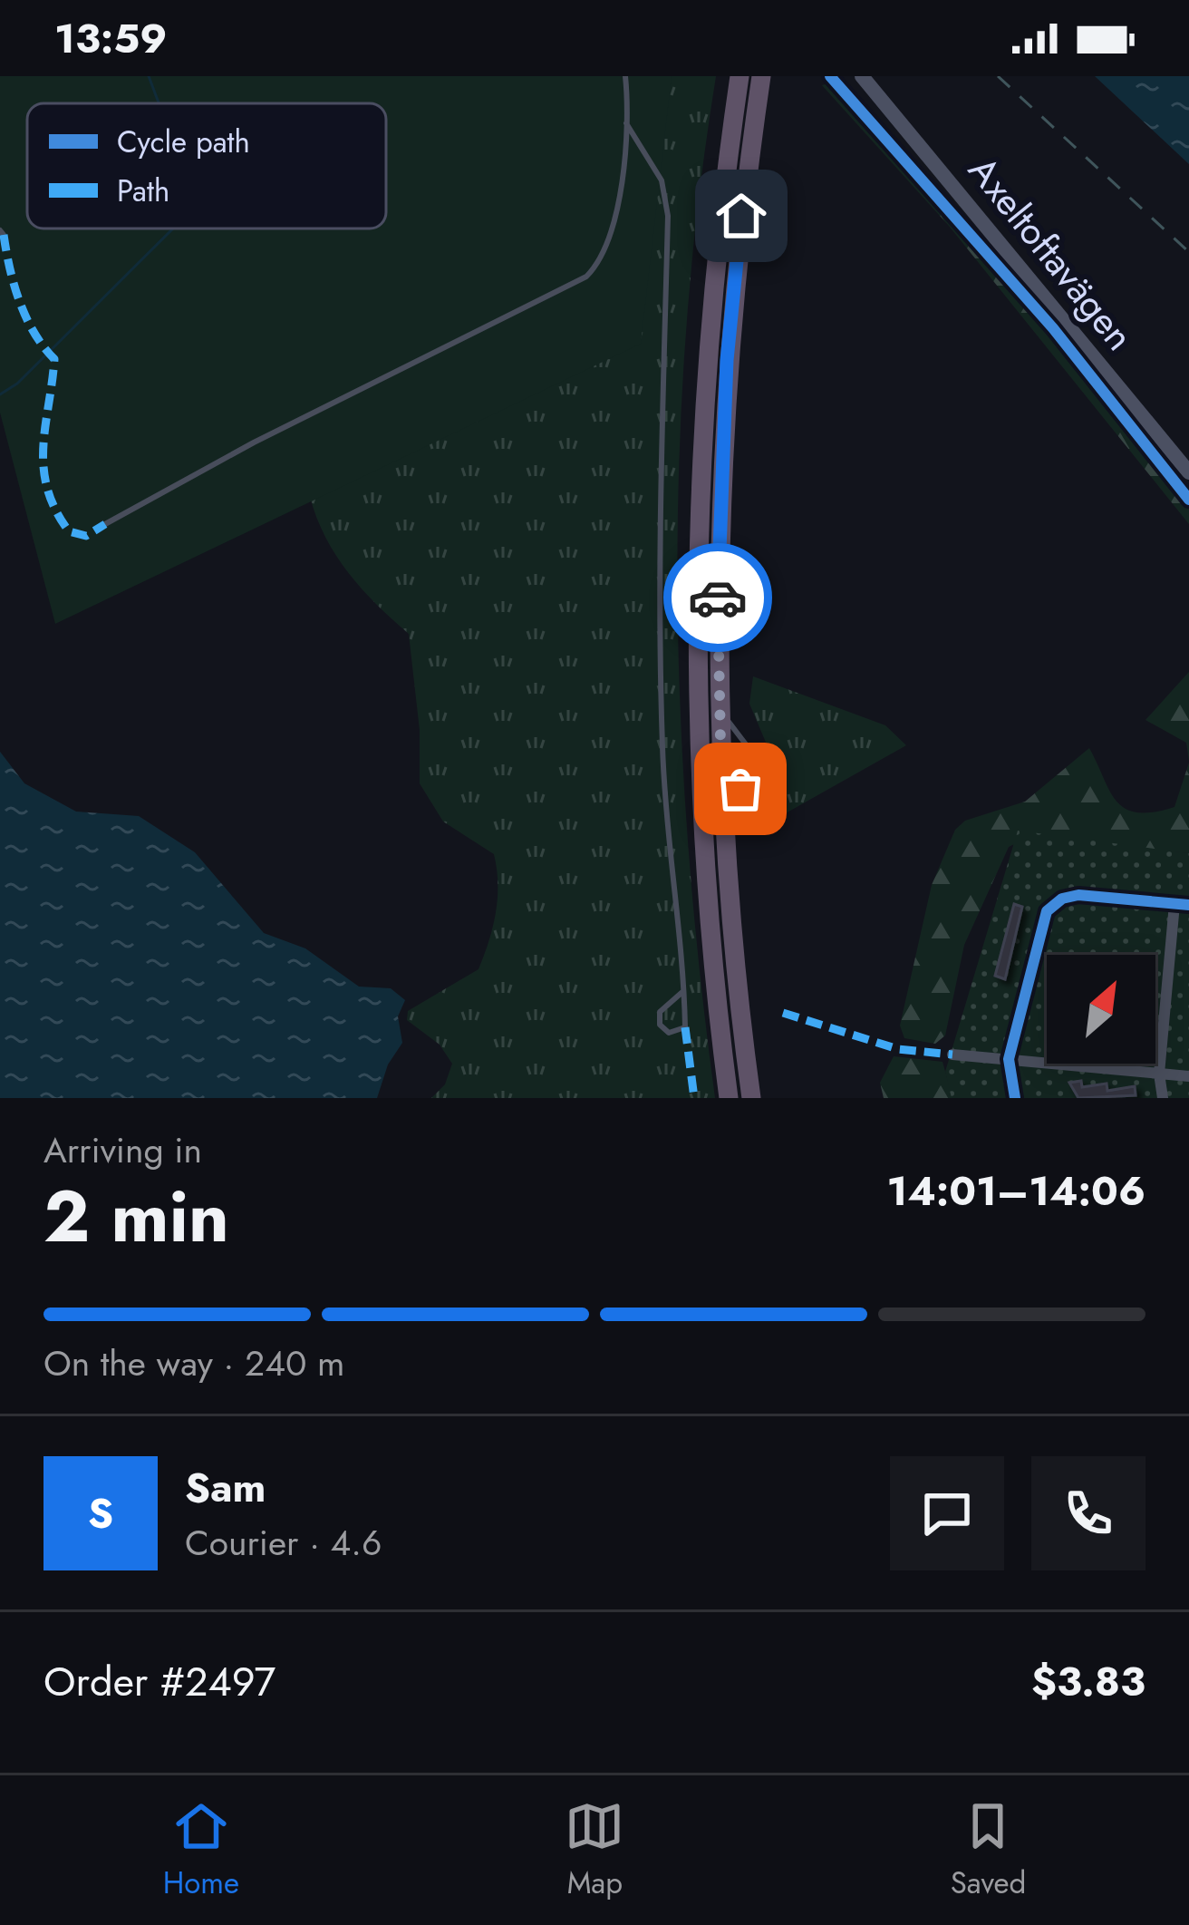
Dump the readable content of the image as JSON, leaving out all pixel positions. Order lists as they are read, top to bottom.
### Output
{
  "streets": {
    "main road": ["Axeltoftavägen"]
  },
  "legend": ["Cycle path", "Path"],
  "north": "top right",
  "page": {
    "status": "13:59",
    "heading": ["2 min", "Arriving in", "14:01–14:06"],
    "panel": [
      "Sam",
      "Courier · 4.6",
      "Order #2497",
      "$3.83"
    ],
    "bar": "On the way · 240 m",
    "round": "S",
    "tabs": ["Home", "Map", "Saved"]
  }
}
